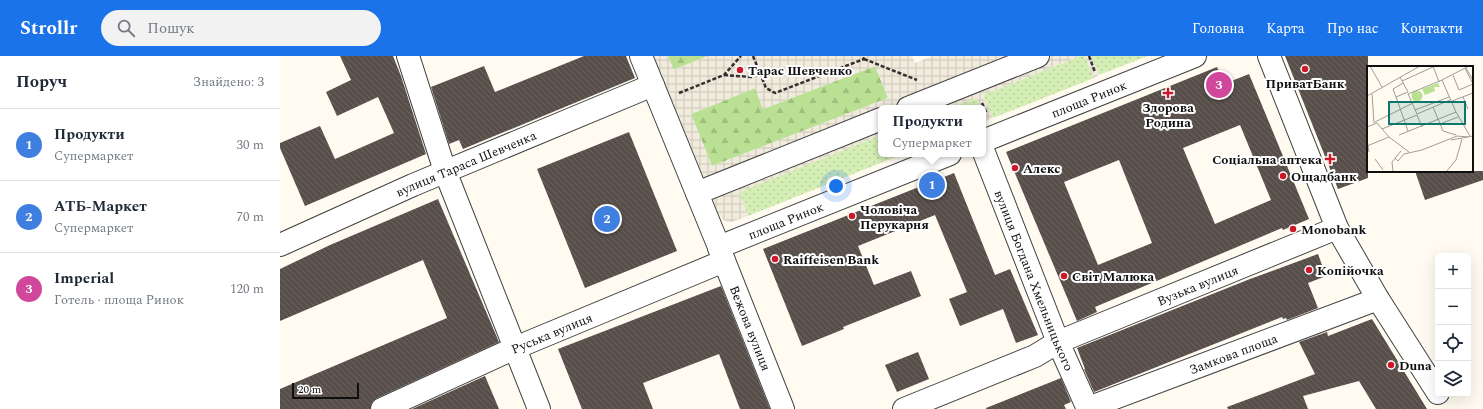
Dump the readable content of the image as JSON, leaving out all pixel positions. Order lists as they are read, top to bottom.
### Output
{
  "streets": {
    "street": [
      "площа Ринок",
      "вулиця Тараса Шевченка",
      "вулиця Богдана Хмельницького",
      "Вузька вулиця",
      "Вежова вулиця",
      "Руська вулиця",
      "Замкова площа"
    ]
  },
  "crossings": [
    ["площа Ринок", "вулиця Богдана Хмельницького"],
    ["площа Ринок", "Вежова вулиця"],
    ["площа Ринок", "Руська вулиця"],
    ["вулиця Богдана Хмельницького", "Вузька вулиця"],
    ["вулиця Богдана Хмельницького", "Замкова площа"],
    ["Вежова вулиця", "Руська вулиця"]
  ],
  "places": {
    "other": [
      "ПриватБанк",
      "Тарас Шевченко",
      "Алекс",
      "Ощадбанк",
      "Чоловіча Перукарня",
      "Monobank",
      "Raiffeisen Bank",
      "Копійочка",
      "Світ Малюка",
      "Duna"
    ],
    "health": ["Здорова Родина", "Соціальна аптека"]
  },
  "scale_bar": "20 m",
  "page": {
    "header": "Strollr",
    "search": "Пошук",
    "nav": [
      "Головна",
      "Карта",
      "Про нас",
      "Контакти"
    ],
    "heading": ["Поруч", "Знайдено: 3"],
    "pins": ["3", "1", "2"],
    "popup": ["Продукти", "Супермаркет"],
    "list": [
      {
        "mark": "1",
        "name": "Продукти",
        "note": "Супермаркет",
        "value": "30 m"
      },
      {
        "mark": "2",
        "name": "АТБ-Маркет",
        "note": "Супермаркет",
        "value": "70 m"
      },
      {
        "mark": "3",
        "name": "Imperial",
        "note": "Готель · площа Ринок",
        "value": "120 m"
      }
    ],
    "map_buttons": ["+", "−"],
    "scale": "20 m"
  }
}
